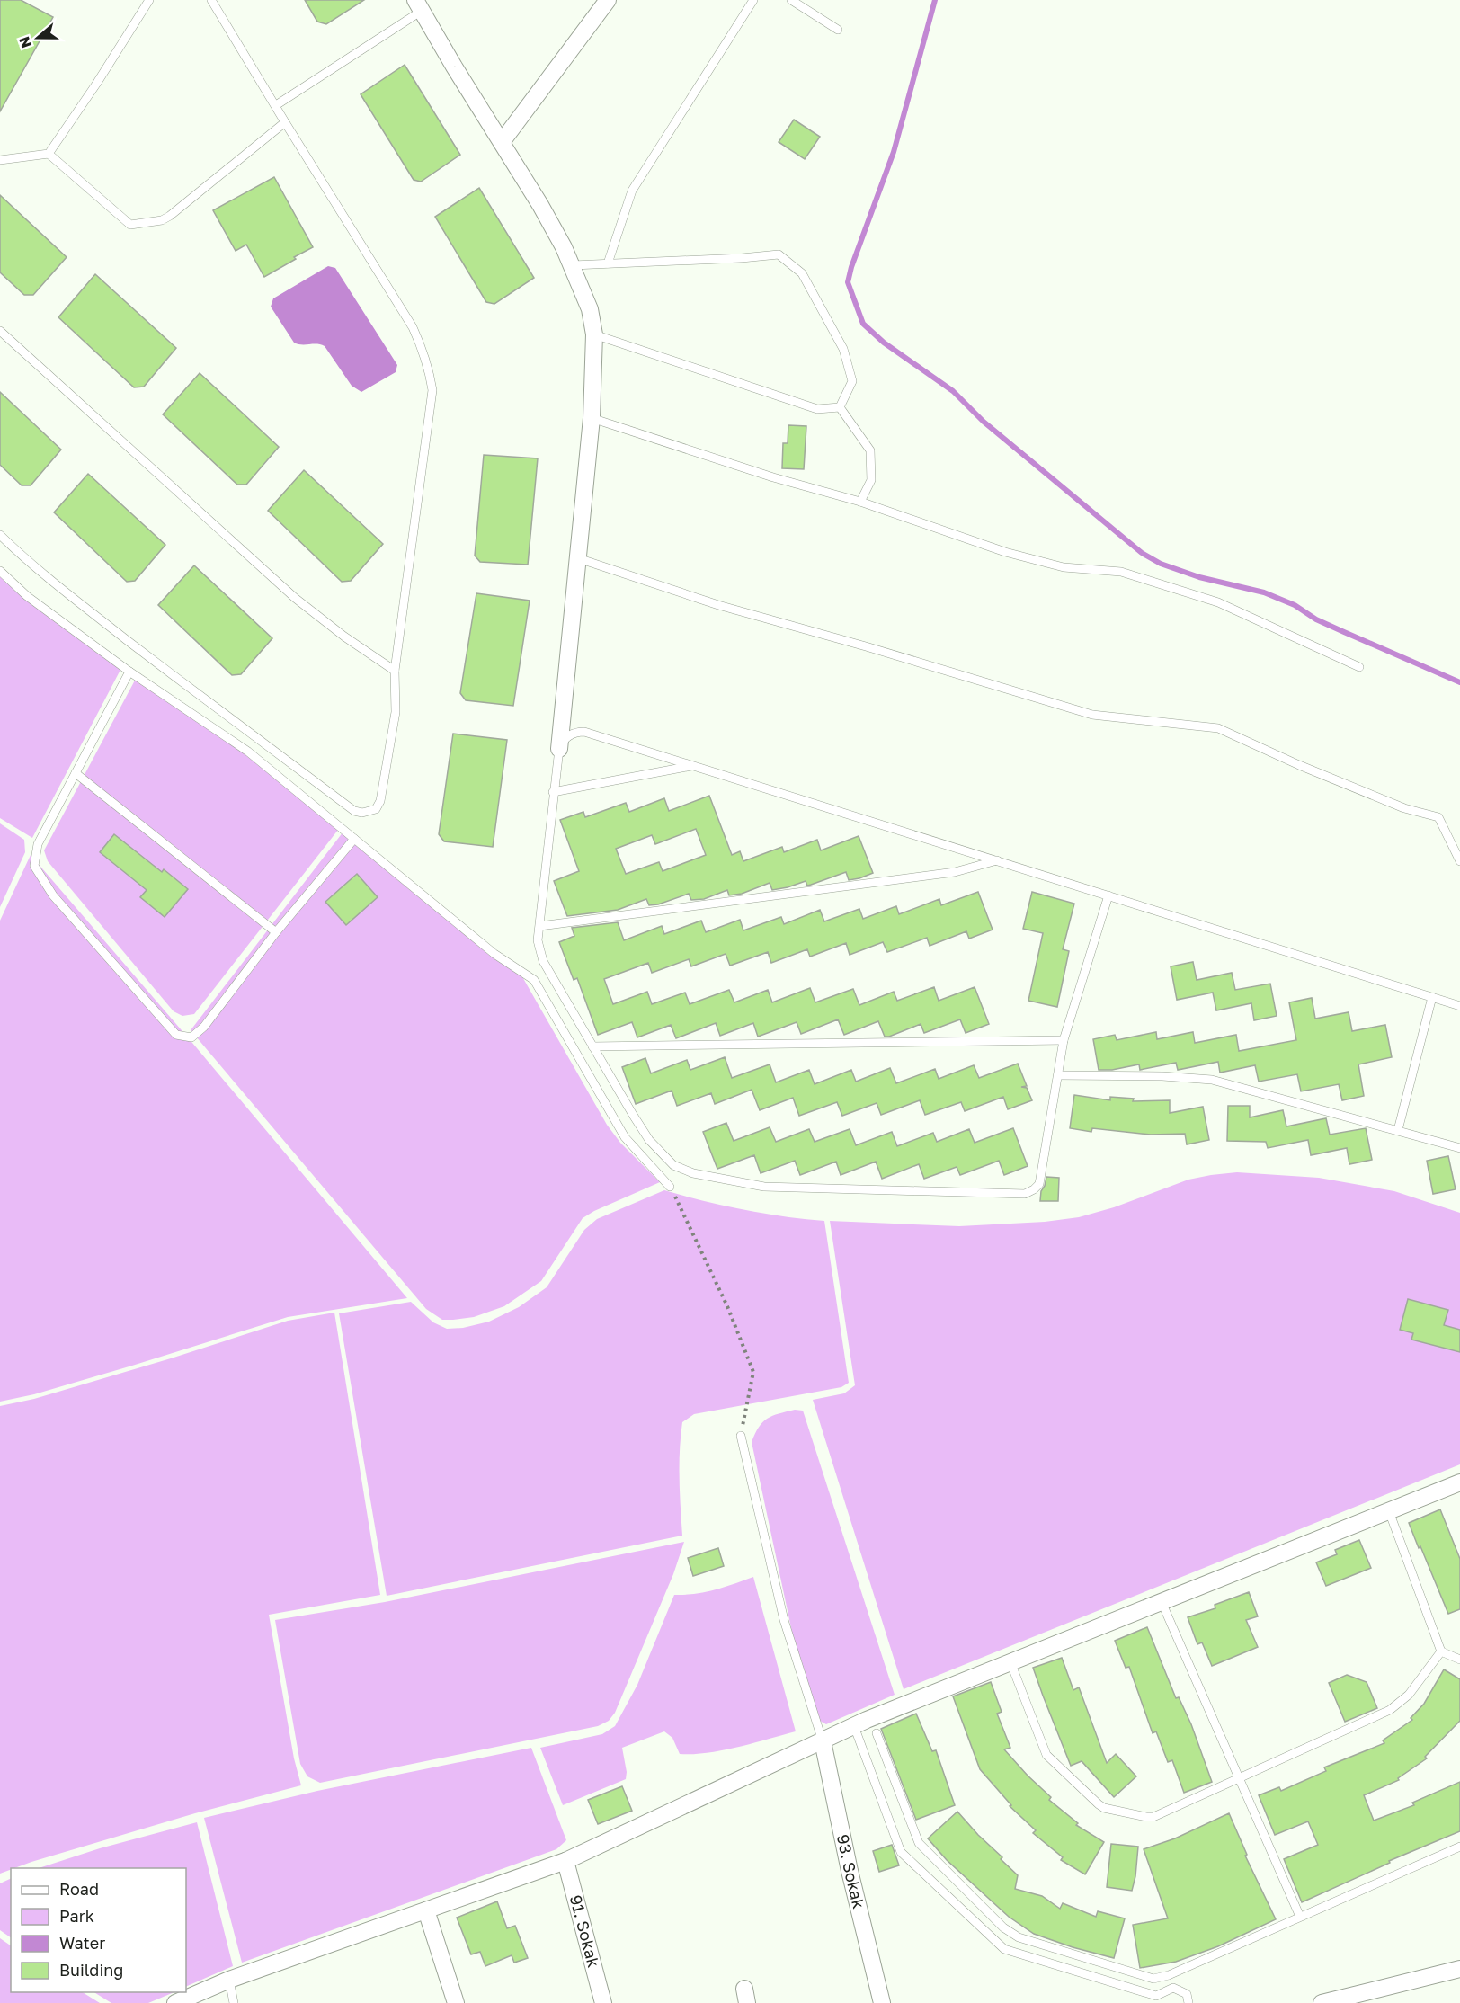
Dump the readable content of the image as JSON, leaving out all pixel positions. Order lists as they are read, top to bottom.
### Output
{
  "streets": {
    "street": ["93. Sokak", "91. Sokak"]
  },
  "legend": [
    "Road",
    "Park",
    "Water",
    "Building"
  ],
  "north": "left"
}
